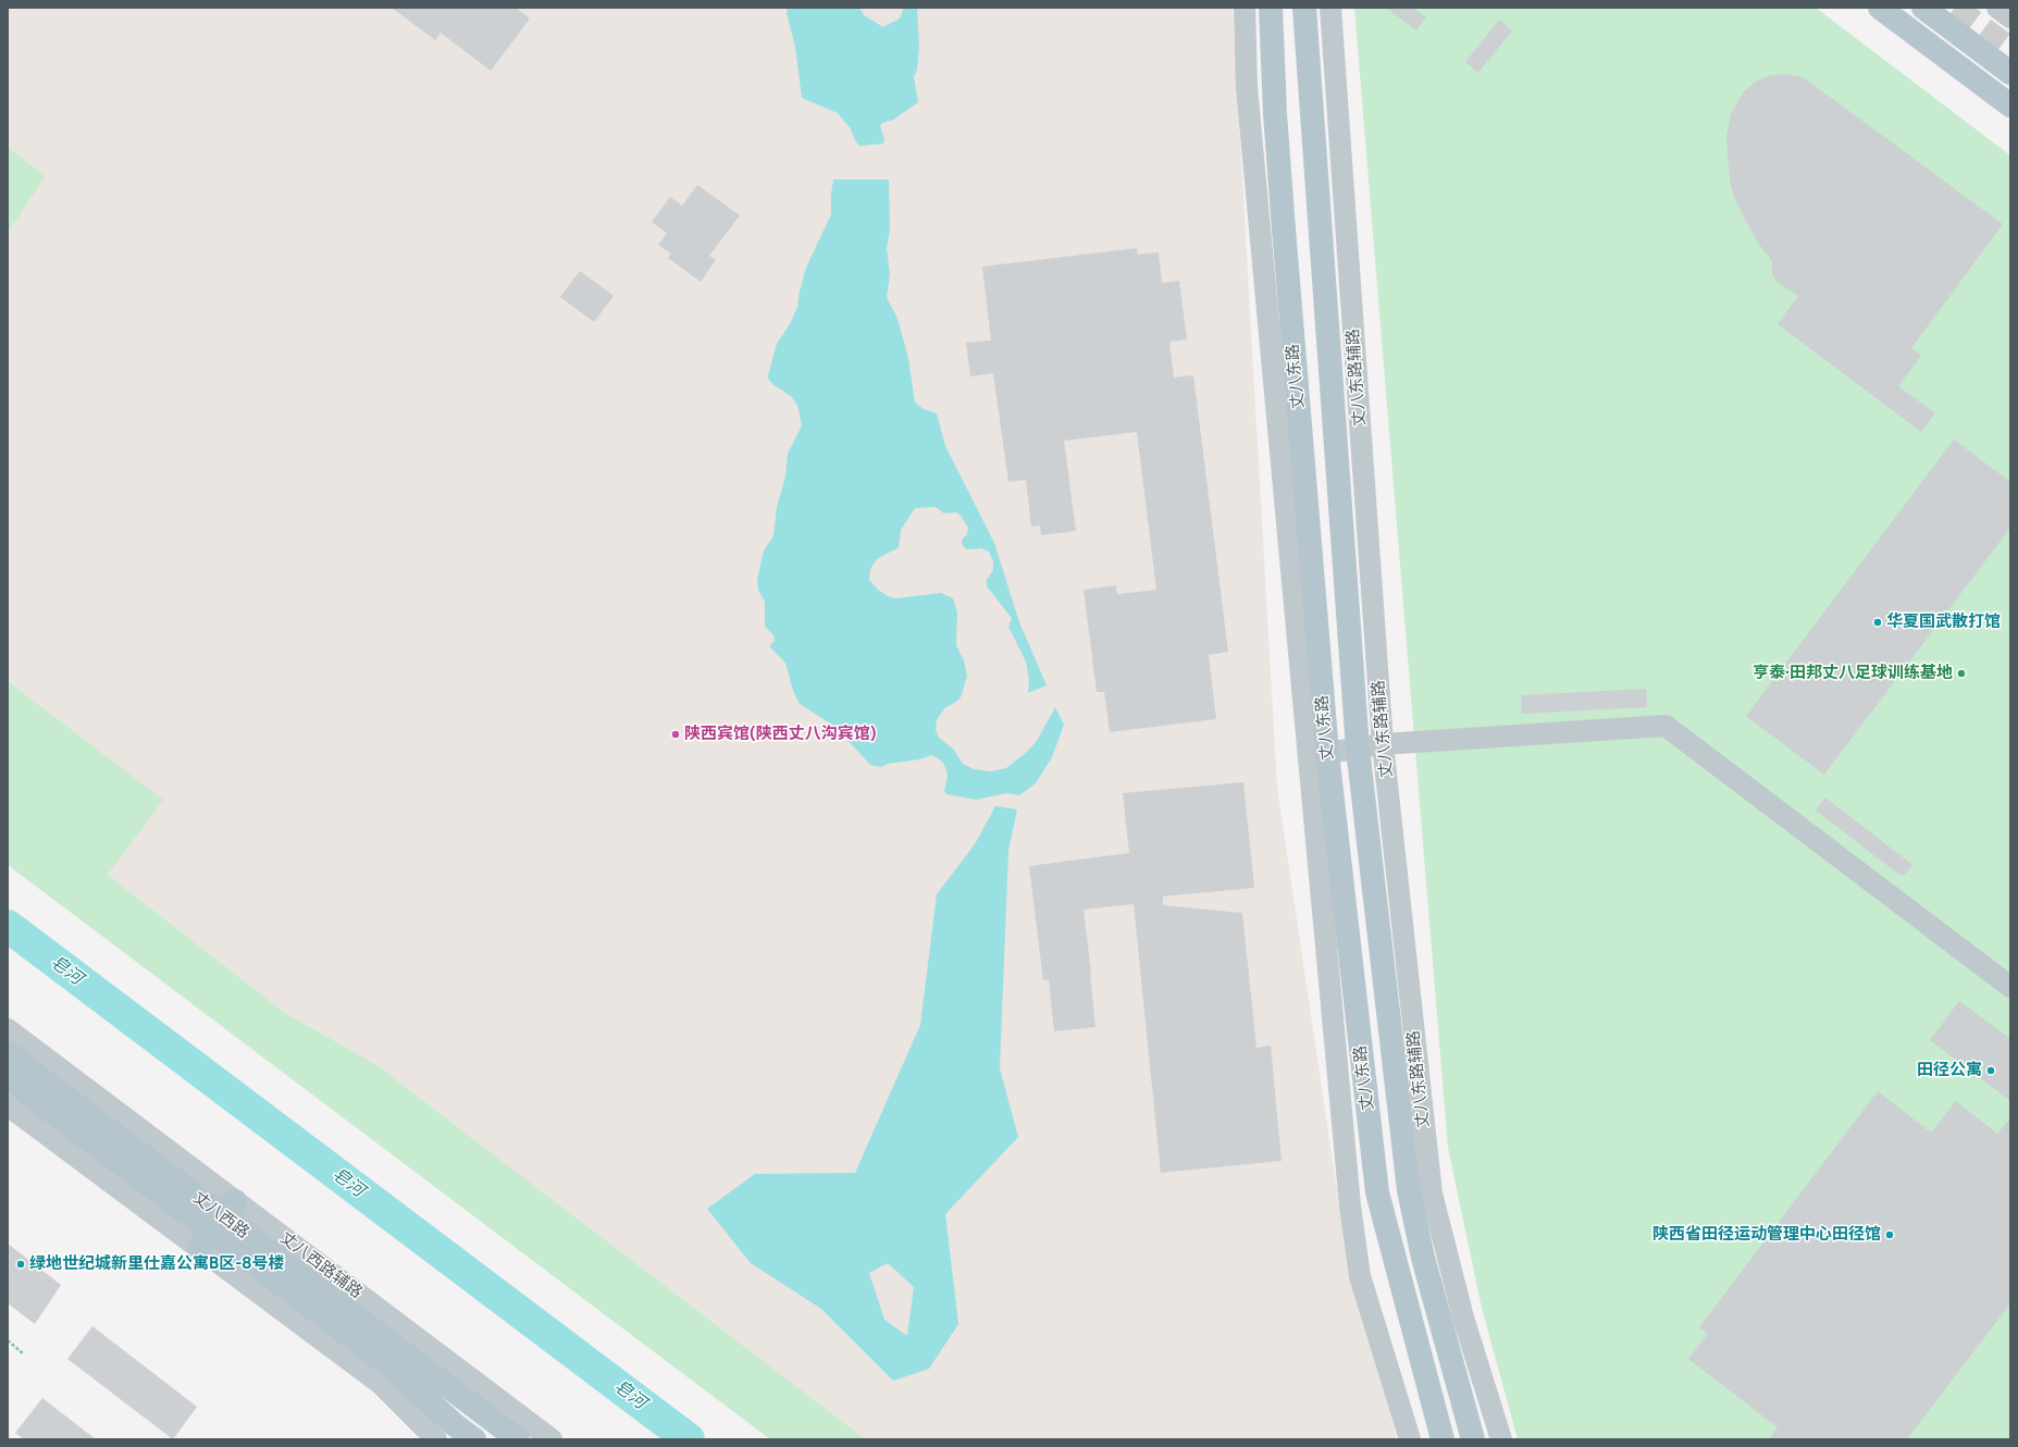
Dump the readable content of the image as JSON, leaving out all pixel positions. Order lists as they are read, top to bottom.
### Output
{
  "streets": {
    "main road": ["丈八东路", "丈八西路"],
    "street": ["丈八东路辅路", "丈八西路辅路"]
  },
  "crossings": [
    ["丈八西路", "丈八西路辅路"]
  ],
  "water": ["皂河"],
  "places": [
    "华夏国武散打馆",
    "亨泰·田邦丈八足球训练基地",
    "陕西宾馆(陕西丈八沟宾馆)",
    "田径公寓",
    "陕西省田径运动管理中心田径馆",
    "绿地世纪城新里仕嘉公寓B区-8号楼"
  ]
}
